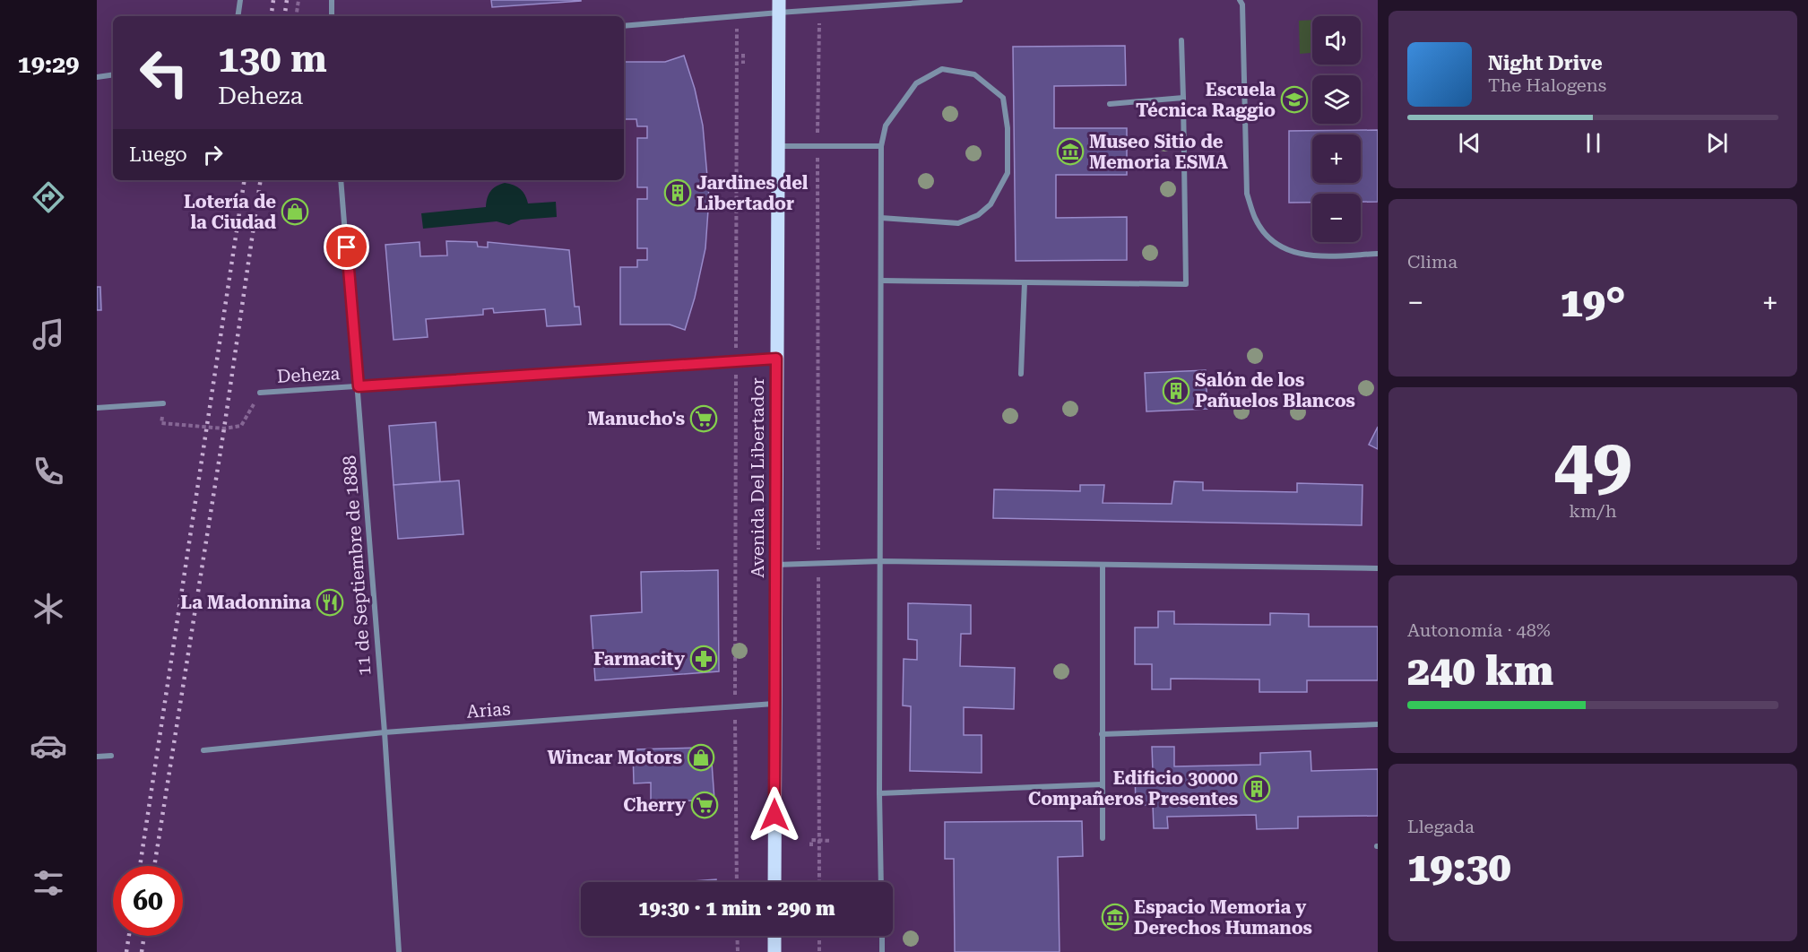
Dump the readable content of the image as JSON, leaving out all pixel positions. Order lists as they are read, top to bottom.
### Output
{
  "streets": {
    "main road": ["Avenida Del Libertador"],
    "street": ["Deheza", "11 de Septiembre de 1888", "Arias"]
  },
  "crossings": [
    ["Deheza", "Avenida Del Libertador"],
    ["Deheza", "11 de Septiembre de 1888"],
    ["Avenida Del Libertador", "Arias"],
    ["11 de Septiembre de 1888", "Arias"]
  ],
  "places": {
    "school or university": ["Escuela Técnica Raggio"],
    "museum": ["Museo Sitio de Memoria ESMA", "Espacio Memoria y Derechos Humanos"],
    "building": ["Jardines del Libertador", "Salón de los Pañuelos Blancos", "Edificio 30000 Compañeros Presentes"],
    "shop": ["Lotería de la Ciudad", "Wincar Motors"],
    "supermarket": ["Manucho's", "Cherry"],
    "restaurant": ["La Madonnina"],
    "pharmacy": ["Farmacity"]
  },
  "page": {
    "tabs": "19:29",
    "map_buttons": ["+", "−"],
    "turn": ["130 m", "Deheza"],
    "song": ["Night Drive", "The Halogens"],
    "then": "Luego",
    "tile": [
      "Clima",
      ["49", "km/h"],
      ["Autonomía · 48%", "240 km"],
      ["Llegada", "19:30"]
    ],
    "heat": ["−", "19°", "+"],
    "limit": "60",
    "trip": "19:30 · 1 min · 290 m"
  }
}
